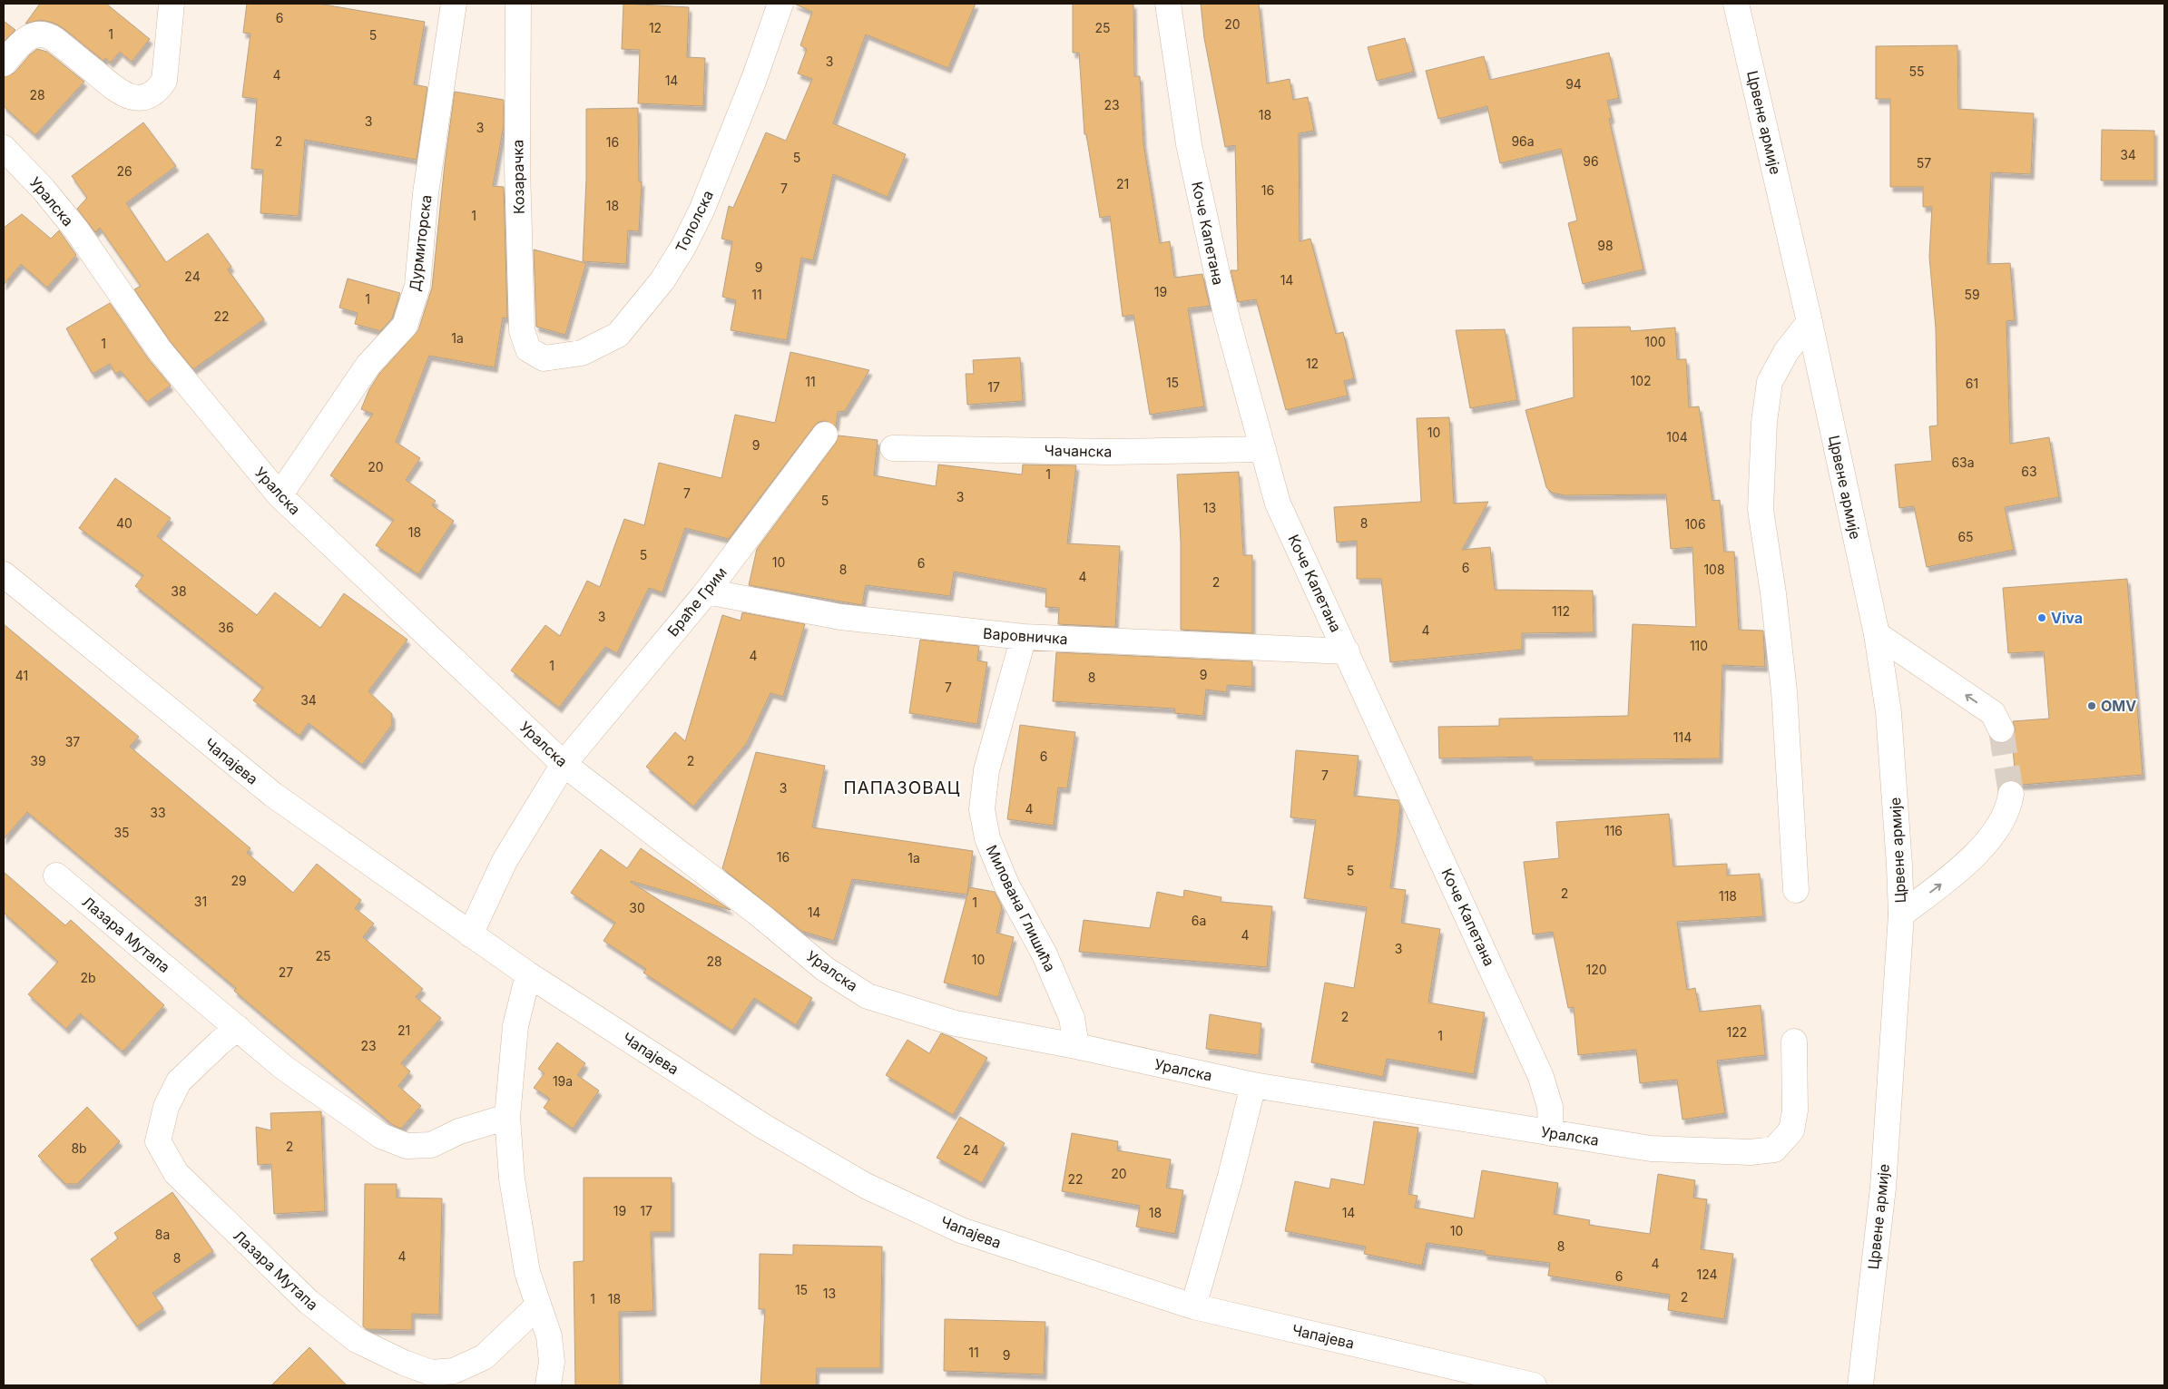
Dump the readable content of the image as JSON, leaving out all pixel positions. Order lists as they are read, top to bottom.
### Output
{
  "streets": {
    "street": [
      "Црвене армије",
      "Козарачка",
      "Уралска",
      "Тополска",
      "Коче Капетана",
      "Дурмиторска",
      "Чачанска",
      "Браће Грим",
      "Варовничка",
      "Чапајева",
      "Милована Глишића",
      "Лазара Мутапа"
    ]
  },
  "crossings": [
    ["Козарачка", "Тополска"],
    ["Уралска", "Коче Капетана"],
    ["Уралска", "Дурмиторска"],
    ["Уралска", "Браће Грим"],
    ["Уралска", "Милована Глишића"],
    ["Коче Капетана", "Чачанска"],
    ["Коче Капетана", "Варовничка"],
    ["Браће Грим", "Варовничка"],
    ["Варовничка", "Милована Глишића"]
  ],
  "districts": ["ПАПАЗОВАЦ"],
  "places": ["Viva", "OMV"],
  "house_numbers": [
    "6",
    "20",
    "12",
    "25",
    "1",
    "5",
    "3",
    "55",
    "4",
    "14",
    "94",
    "28",
    "23",
    "18",
    "3",
    "3",
    "2",
    "96a",
    "16",
    "34",
    "5",
    "96",
    "57",
    "26",
    "21",
    "7",
    "16",
    "18",
    "1",
    "98",
    "9",
    "24",
    "14",
    "19",
    "11",
    "59",
    "1",
    "22",
    "1a",
    "100",
    "1",
    "12",
    "102",
    "11",
    "15",
    "61",
    "17",
    "10",
    "104",
    "9",
    "63a",
    "20",
    "63",
    "1",
    "7",
    "3",
    "5",
    "13",
    "40",
    "8",
    "106",
    "18",
    "65",
    "5",
    "10",
    "6",
    "6",
    "8",
    "108",
    "4",
    "2",
    "38",
    "112",
    "3",
    "36",
    "4",
    "110",
    "4",
    "1",
    "9",
    "41",
    "8",
    "7",
    "34",
    "114",
    "37",
    "6",
    "39",
    "2",
    "7",
    "3",
    "4",
    "33",
    "116",
    "35",
    "16",
    "1a",
    "5",
    "29",
    "2",
    "118",
    "31",
    "1",
    "30",
    "14",
    "6a",
    "4",
    "3",
    "25",
    "10",
    "28",
    "120",
    "27",
    "2b",
    "2",
    "21",
    "122",
    "1",
    "23",
    "19a",
    "2",
    "8b",
    "24",
    "20",
    "22",
    "19",
    "17",
    "18",
    "14",
    "10",
    "8a",
    "8",
    "4",
    "8",
    "4",
    "124",
    "6",
    "15",
    "13",
    "2",
    "1",
    "18",
    "11",
    "9"
  ]
}
